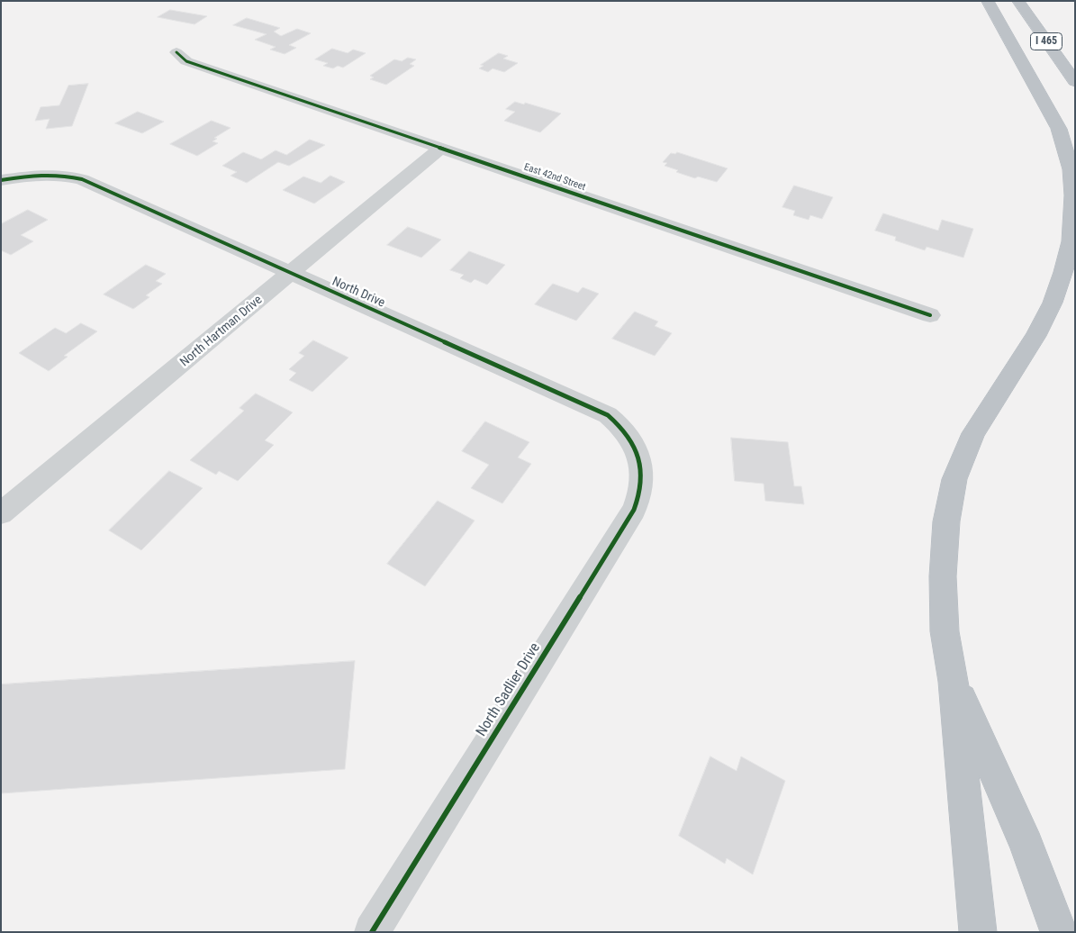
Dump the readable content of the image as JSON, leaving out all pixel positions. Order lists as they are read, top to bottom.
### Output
{
  "streets": {
    "highway": ["I 465"],
    "street": [
      "East 42nd Street",
      "North Drive",
      "North Hartman Drive",
      "North Sadlier Drive"
    ]
  },
  "crossings": [
    ["East 42nd Street", "North Hartman Drive"],
    ["North Drive", "North Hartman Drive"],
    ["North Drive", "North Sadlier Drive"]
  ]
}
